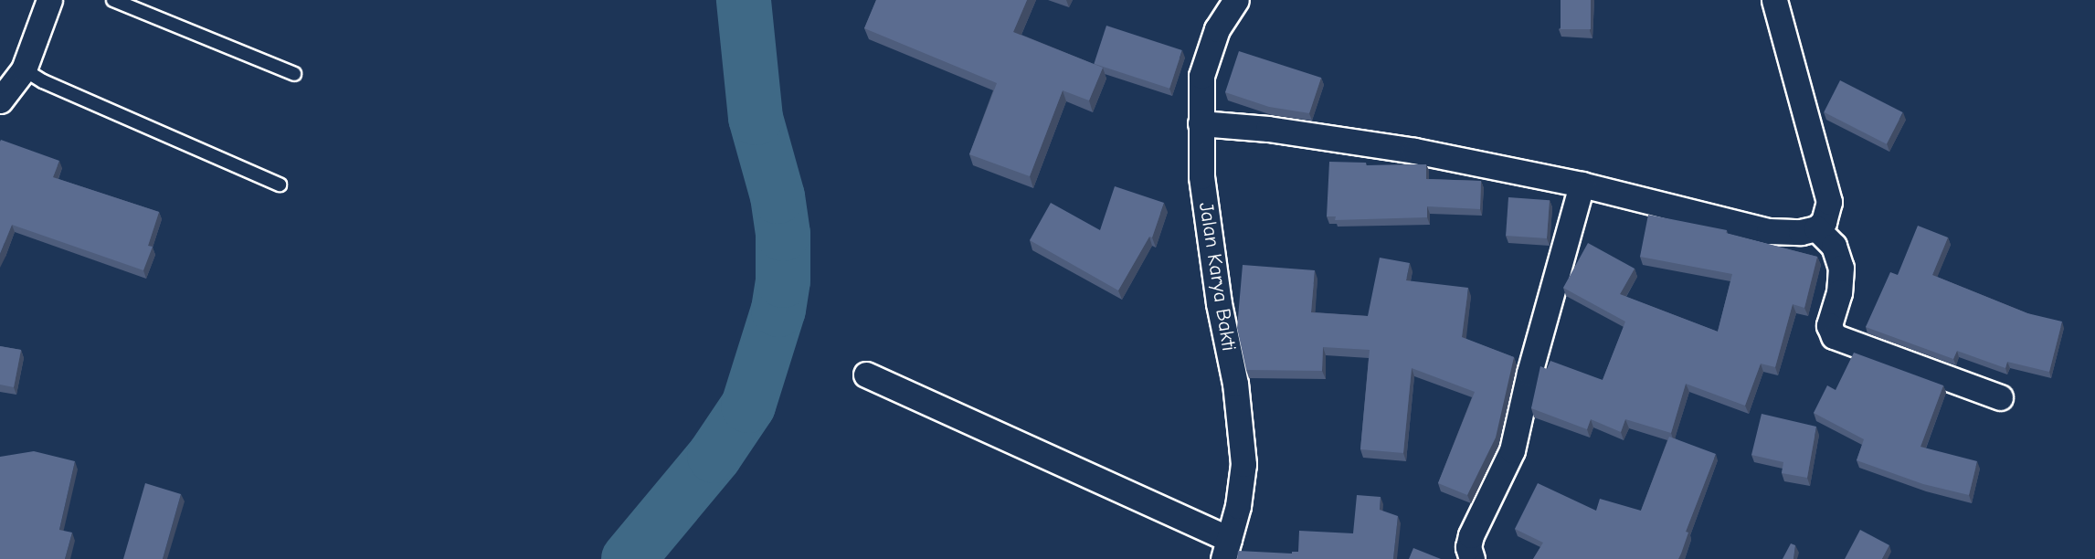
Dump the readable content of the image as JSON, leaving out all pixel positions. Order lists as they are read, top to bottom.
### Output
{
  "streets": {
    "street": ["Jalan Karya Bakti"]
  }
}
